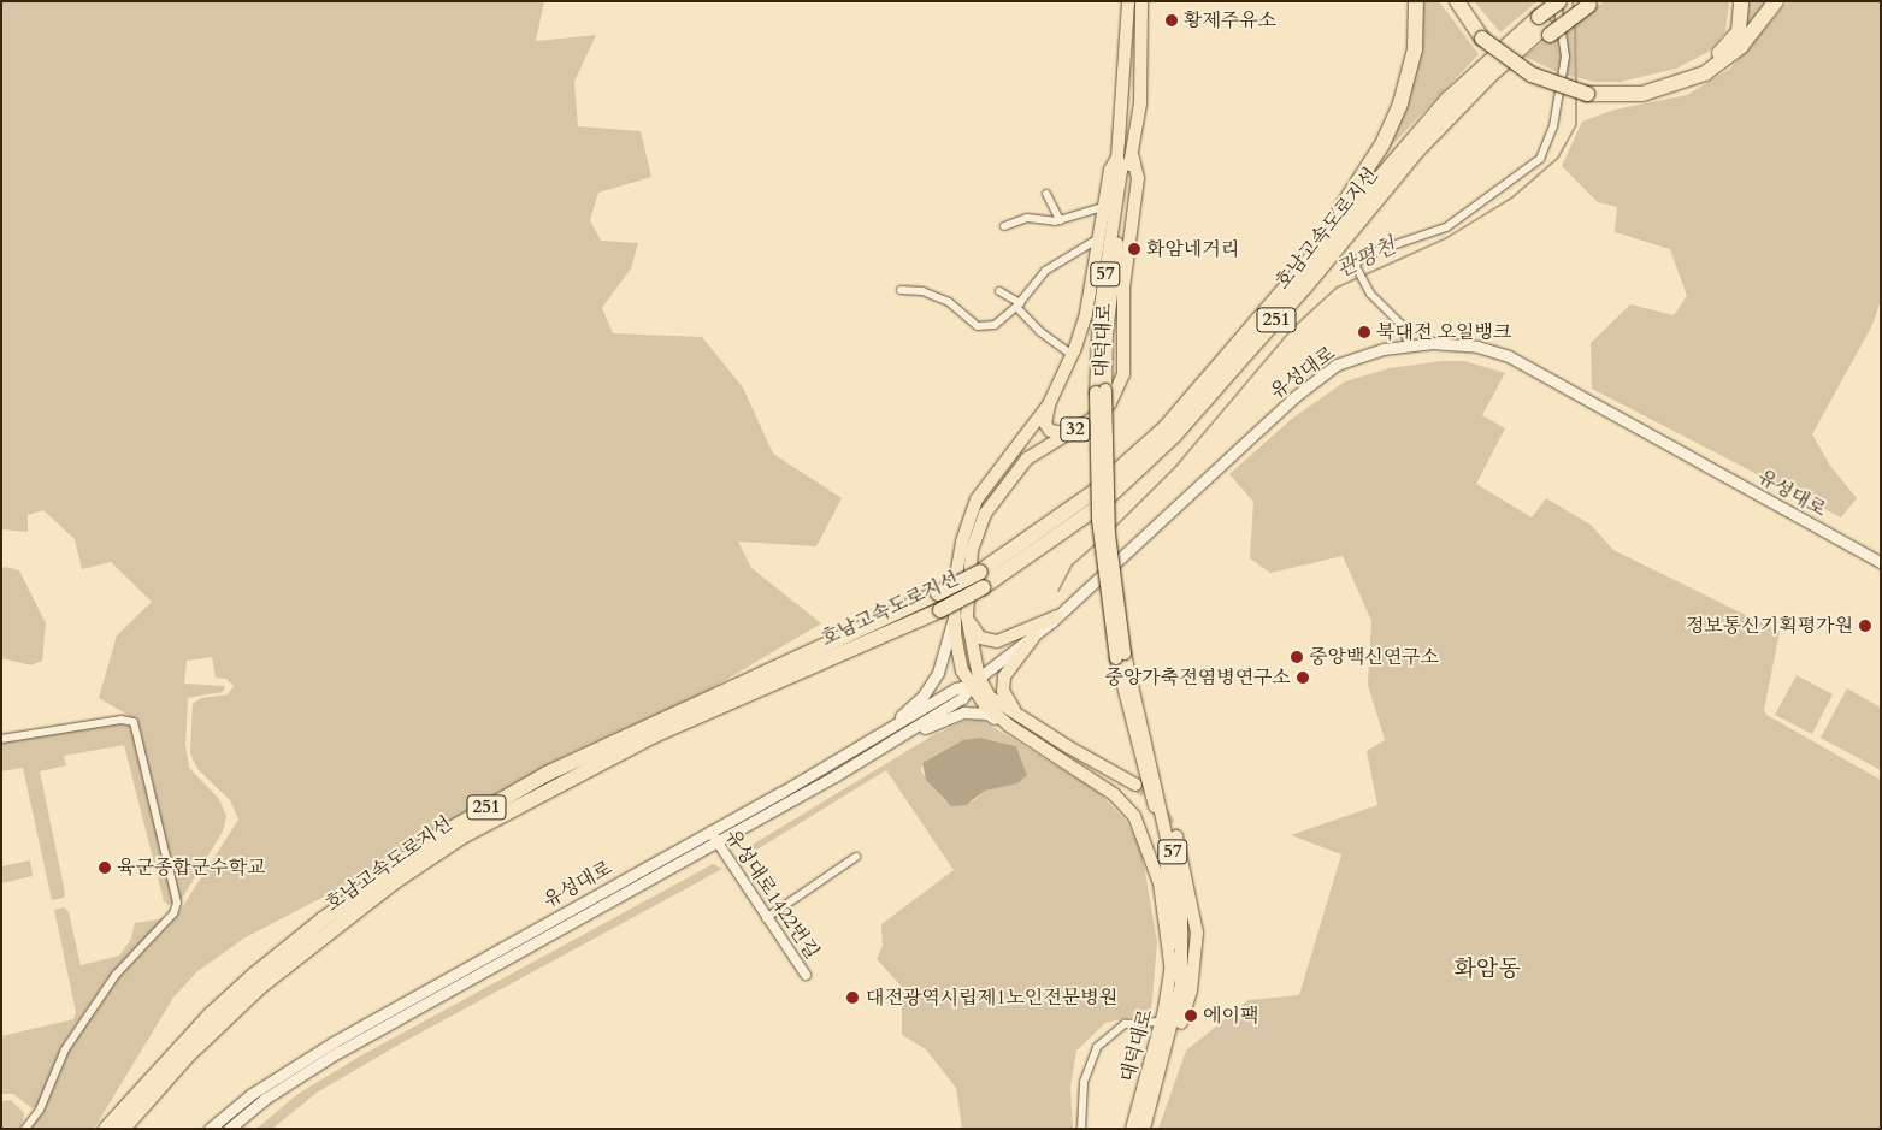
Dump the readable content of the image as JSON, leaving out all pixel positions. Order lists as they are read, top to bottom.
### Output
{
  "streets": {
    "highway": ["호남고속도로지선", "251"],
    "main road": [
      "57",
      "대덕대로",
      "유성대로",
      "32"
    ],
    "street": ["유성대로1422번길"]
  },
  "crossings": [
    ["호남고속도로지선", "대덕대로"],
    ["호남고속도로지선", "32"],
    ["57", "대덕대로"],
    ["대덕대로", "유성대로"],
    ["대덕대로", "32"],
    ["유성대로", "32"],
    ["유성대로", "유성대로1422번길"]
  ],
  "districts": ["화암동"],
  "water": ["관평천"],
  "places": [
    "황제주유소",
    "화암네거리",
    "북대전 오일뱅크",
    "정보통신기획평가원",
    "중앙백신연구소",
    "중앙가축전염병연구소",
    "육군종합군수학교",
    "대전광역시립제1노인전문병원",
    "에이팩"
  ]
}
